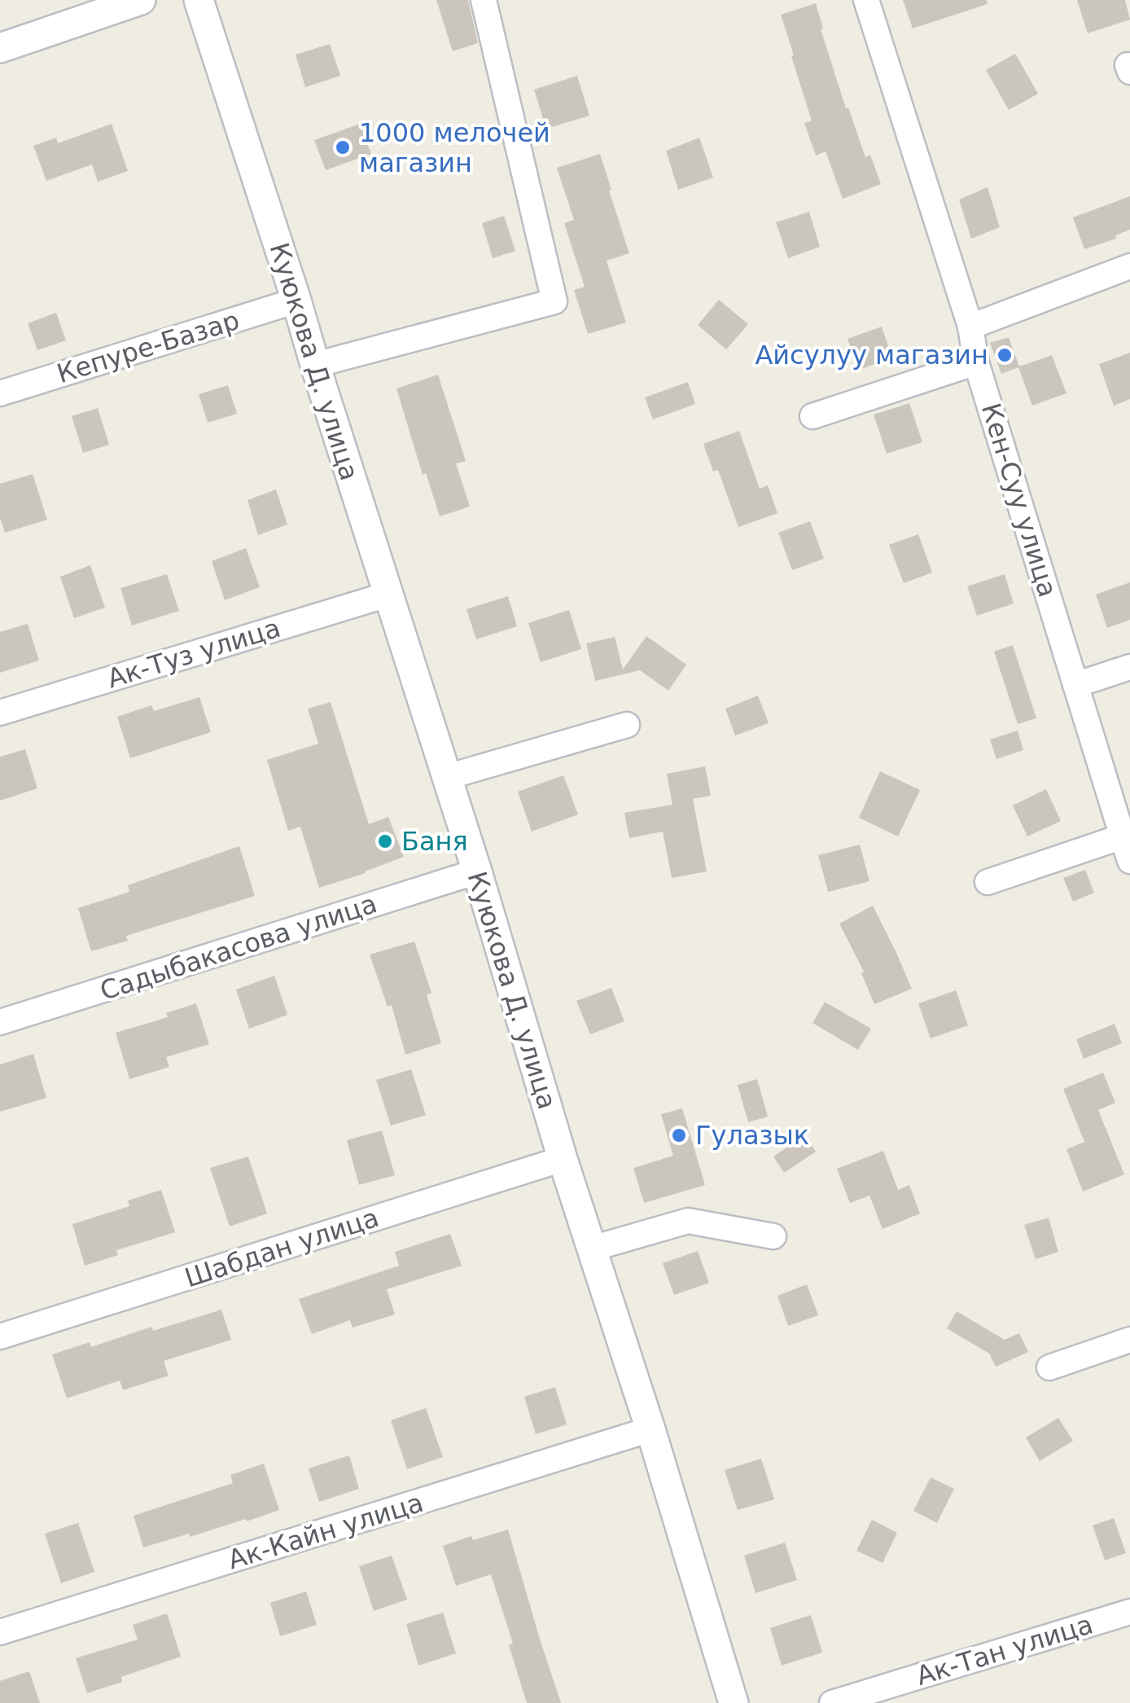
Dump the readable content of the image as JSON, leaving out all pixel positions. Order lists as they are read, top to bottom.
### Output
{
  "streets": {
    "street": [
      "Кепуре-Базар",
      "Куюкова Д. улица",
      "Кен-Суу улица",
      "Ак-Туз улица",
      "Садыбакасова улица",
      "Шабдан улица",
      "Ак-Кайн улица",
      "Ак-Тан улица"
    ]
  },
  "crossings": [
    ["Кепуре-Базар", "Куюкова Д. улица"],
    ["Куюкова Д. улица", "Ак-Туз улица"],
    ["Куюкова Д. улица", "Садыбакасова улица"],
    ["Куюкова Д. улица", "Шабдан улица"],
    ["Куюкова Д. улица", "Ак-Кайн улица"]
  ],
  "places": [
    "1000 мелочей магазин",
    "Айсулуу магазин",
    "Баня",
    "Гулазык"
  ]
}
